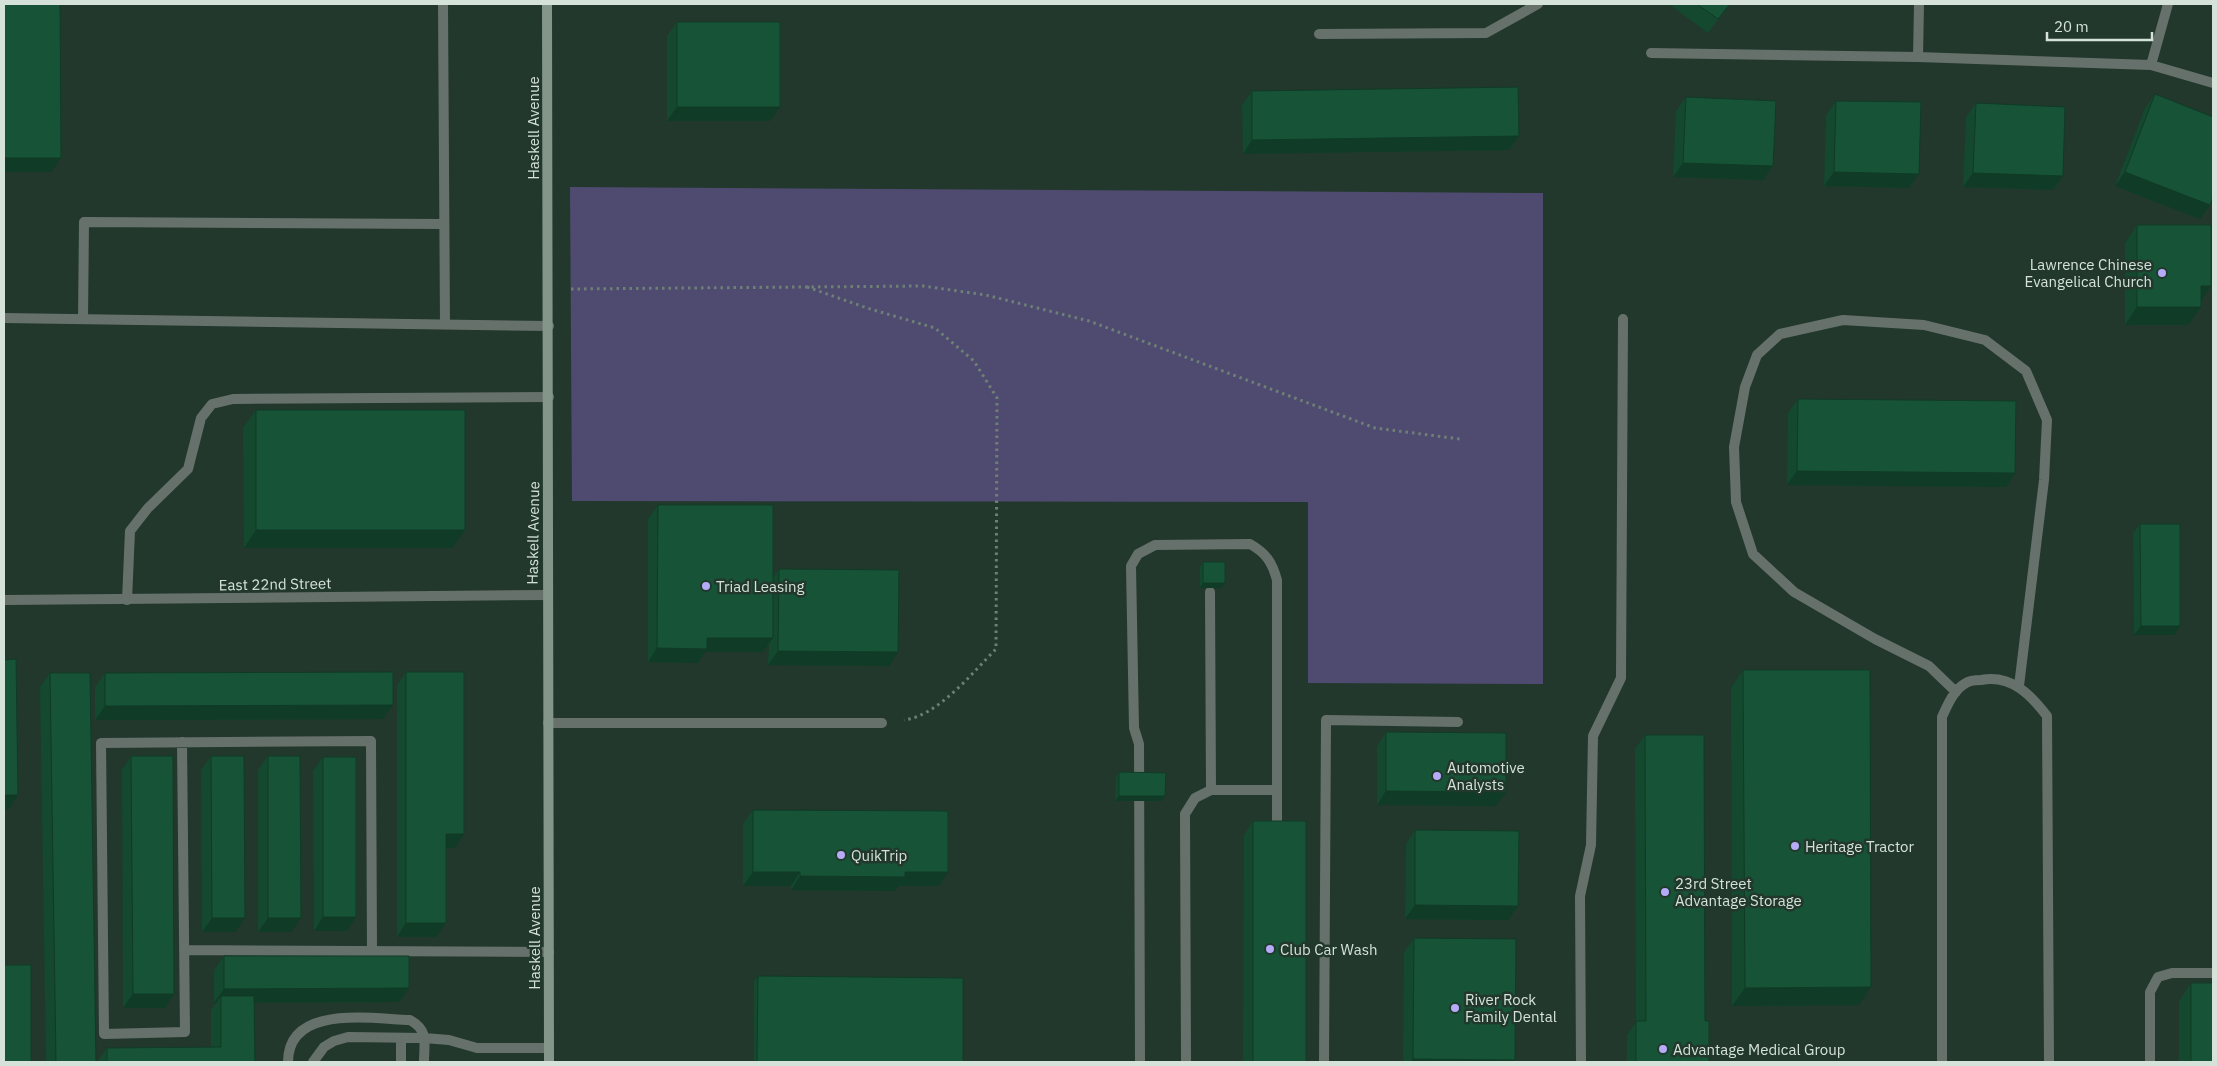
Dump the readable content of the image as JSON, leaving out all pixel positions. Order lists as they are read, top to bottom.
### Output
{
  "streets": {
    "main road": ["Haskell Avenue"],
    "street": ["East 22nd Street"]
  },
  "crossings": [
    ["Haskell Avenue", "East 22nd Street"]
  ],
  "places": [
    "Lawrence Chinese Evangelical Church",
    "Triad Leasing",
    "Automotive Analysts",
    "Heritage Tractor",
    "QuikTrip",
    "23rd Street Advantage Storage",
    "Club Car Wash",
    "River Rock Family Dental",
    "Advantage Medical Group"
  ],
  "scale_bar": "20 m"
}
